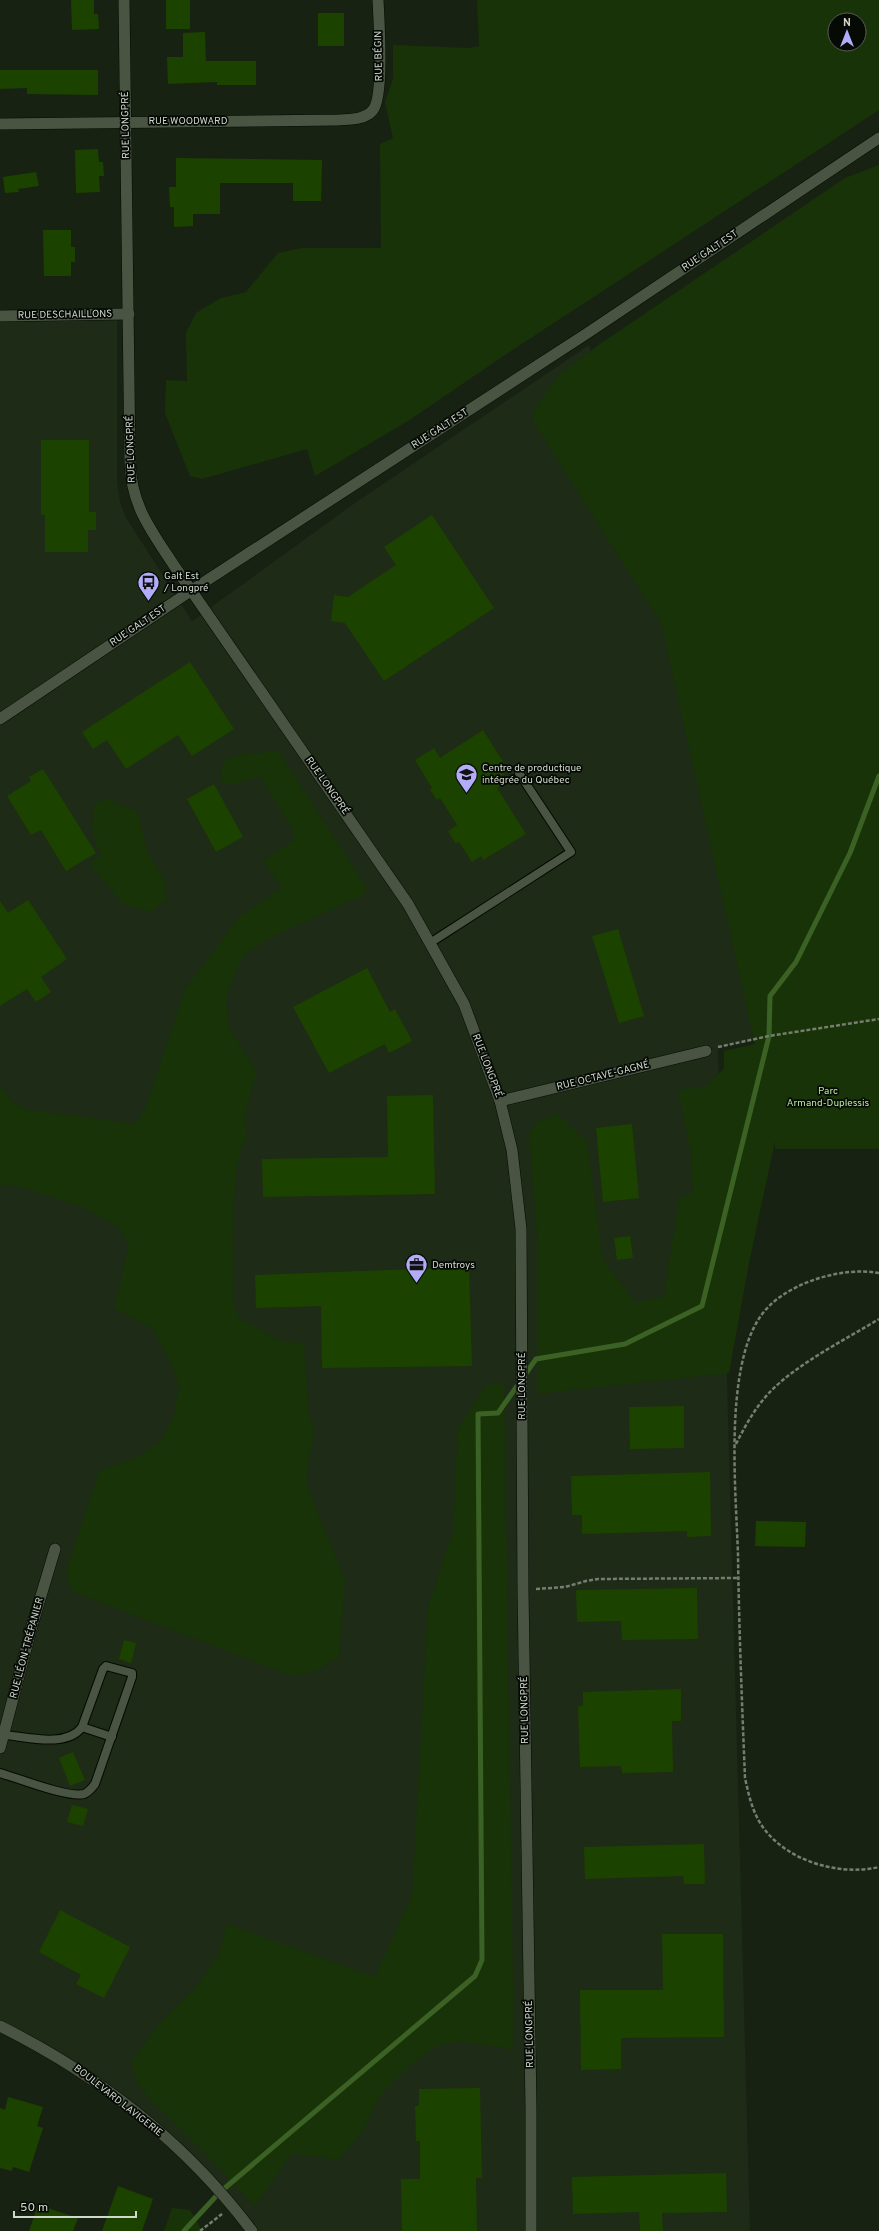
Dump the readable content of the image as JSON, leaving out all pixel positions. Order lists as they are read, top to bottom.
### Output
{
  "streets": {
    "street": [
      "RUE BÉGIN",
      "RUE WOODWARD",
      "RUE LONGPRÉ",
      "RUE GALT EST",
      "RUE DESCHAILLONS",
      "RUE OCTAVE-GAGNÉ",
      "RUE LÉON-TRÉPANIER",
      "BOULEVARD LAVIGERIE"
    ]
  },
  "crossings": [
    ["RUE BÉGIN", "RUE WOODWARD"],
    ["RUE WOODWARD", "RUE LONGPRÉ"],
    ["RUE LONGPRÉ", "RUE GALT EST"],
    ["RUE LONGPRÉ", "RUE DESCHAILLONS"],
    ["RUE LONGPRÉ", "RUE OCTAVE-GAGNÉ"]
  ],
  "parks": ["Parc Armand-Duplessis"],
  "places": {
    "bus stop": ["Galt Est / Longpré"],
    "school or university": ["Centre de productique intégrée du Québec"],
    "office": ["Demtroys"]
  },
  "scale_bar": "50 m",
  "north": "top"
}
